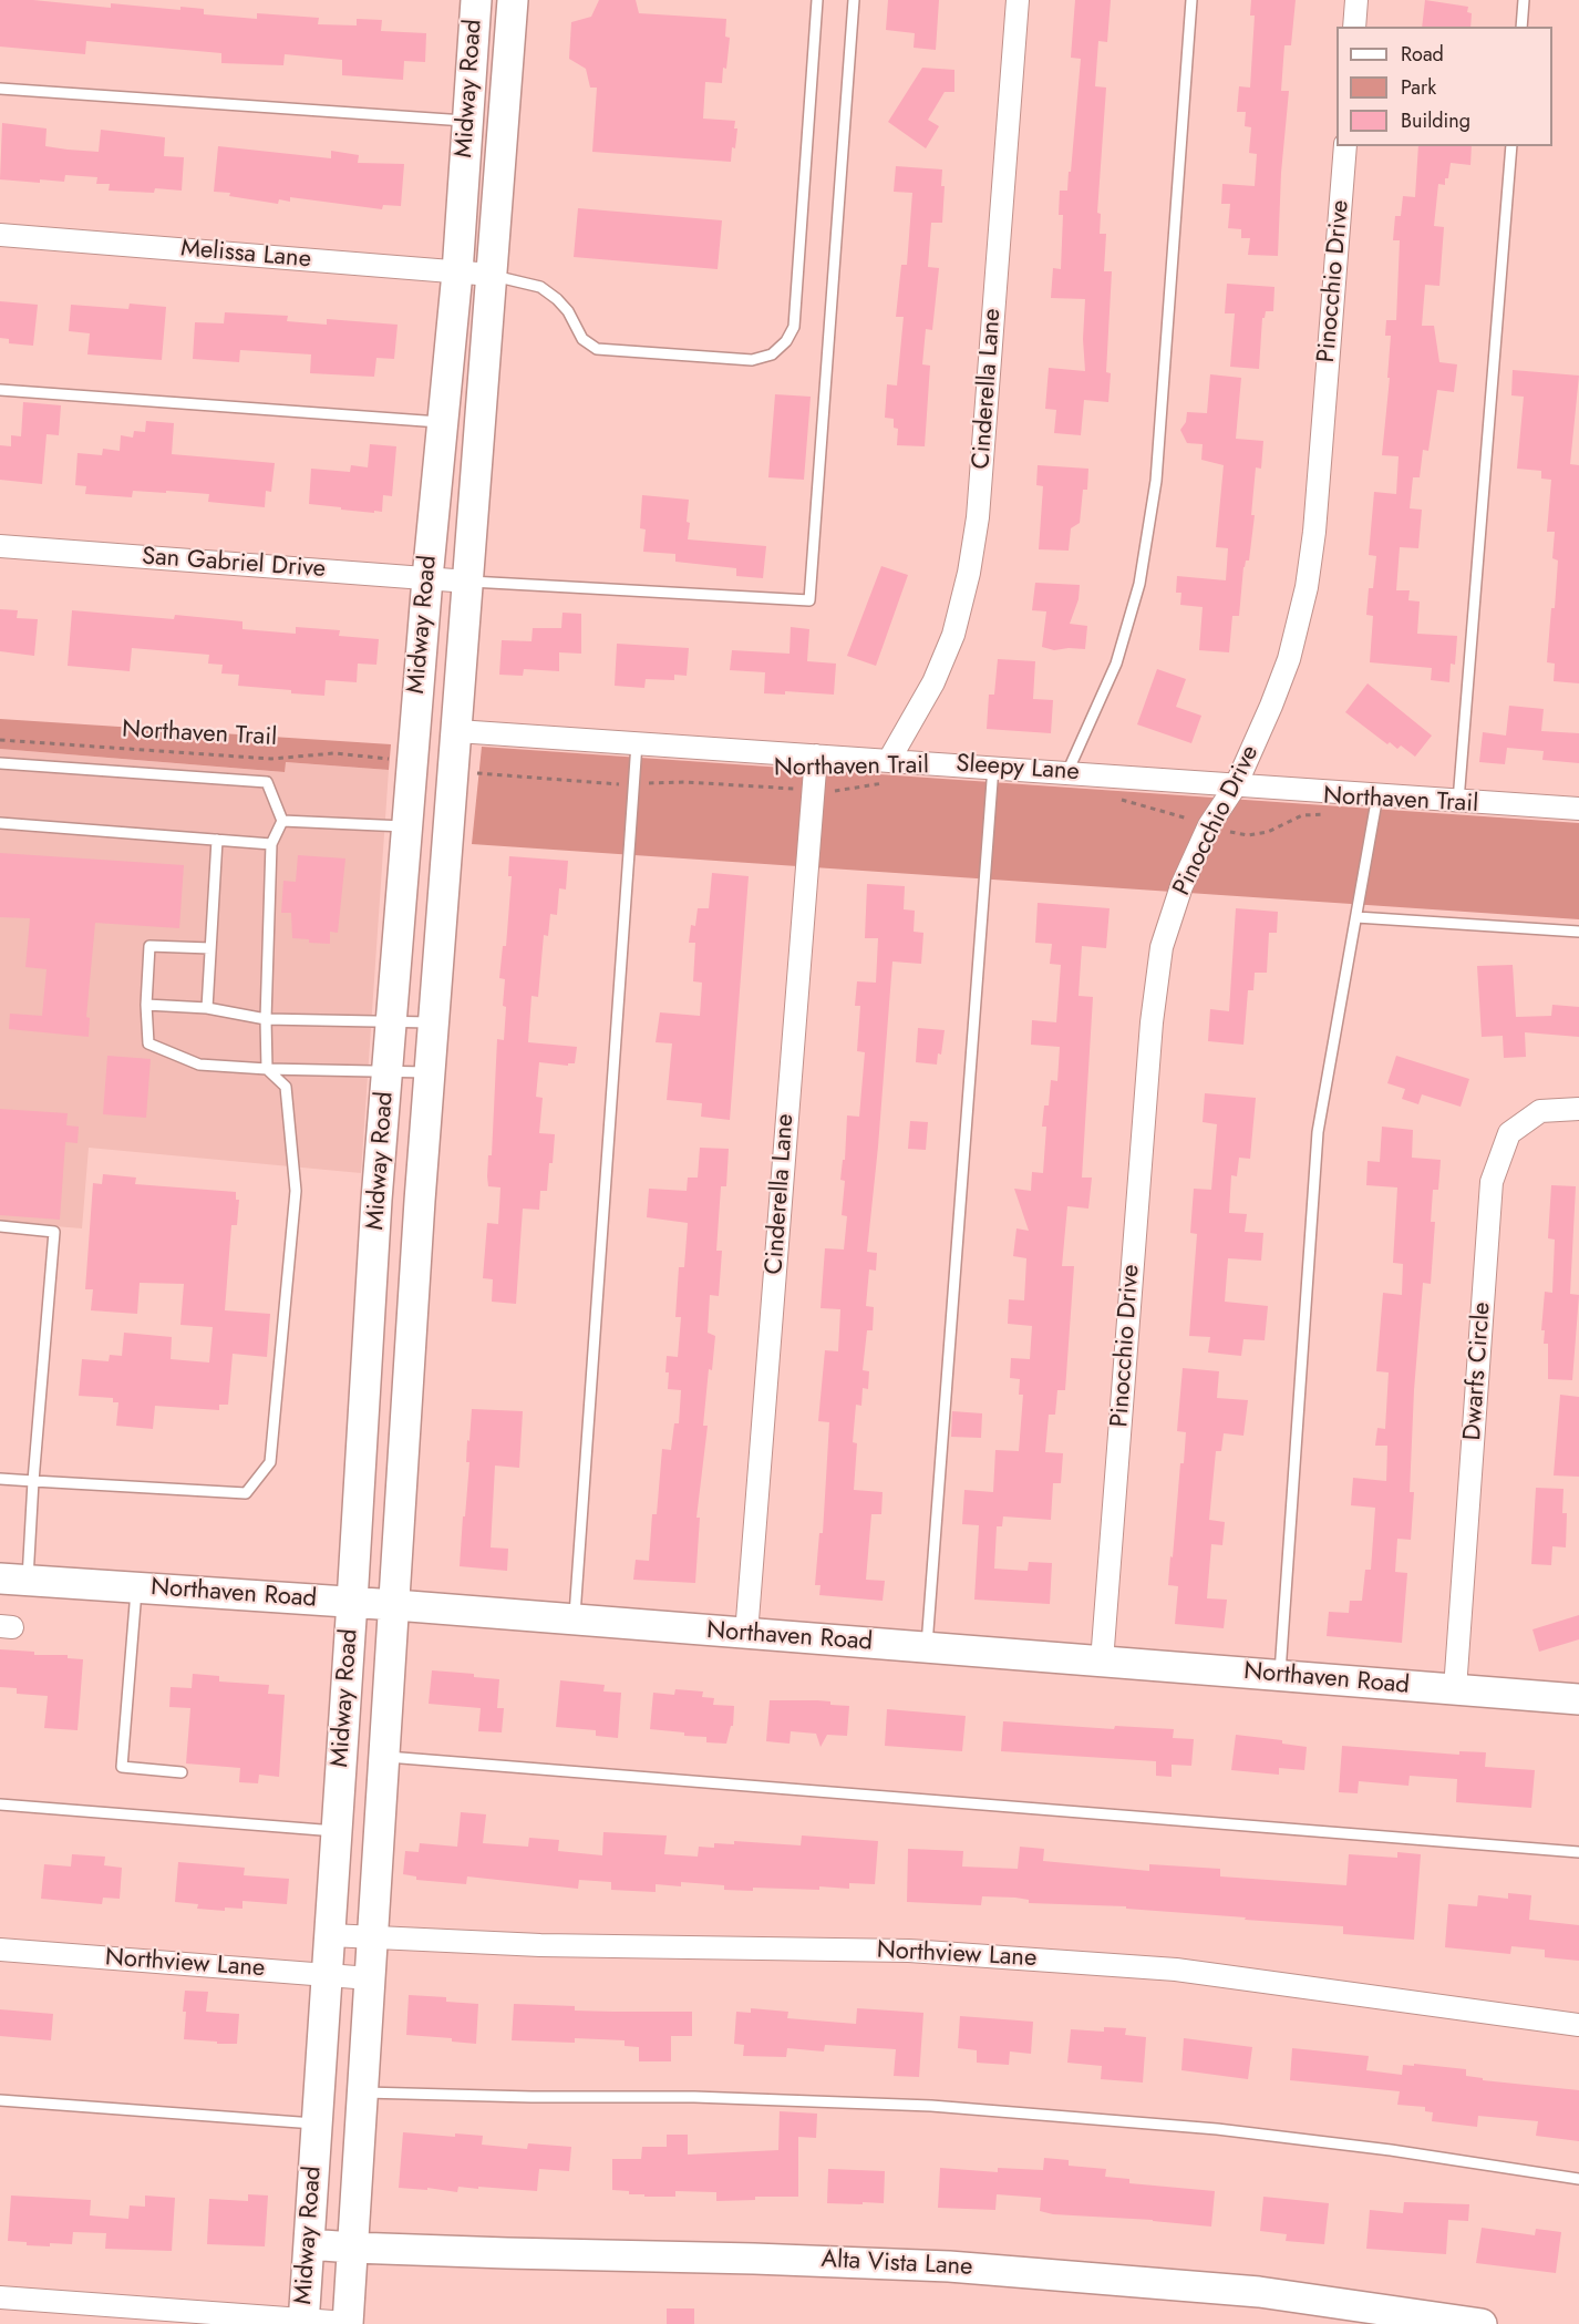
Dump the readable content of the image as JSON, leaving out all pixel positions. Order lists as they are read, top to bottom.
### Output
{
  "streets": {
    "main road": ["Midway Road", "Northaven Road", "Alta Vista Lane"],
    "street": [
      "Melissa Lane",
      "Pinocchio Drive",
      "Cinderella Lane",
      "San Gabriel Drive",
      "Sleepy Lane",
      "Dwarfs Circle",
      "Northview Lane"
    ],
    "path": ["Northaven Trail"]
  },
  "crossings": [
    ["Midway Road", "Melissa Lane"],
    ["Midway Road", "San Gabriel Drive"],
    ["Midway Road", "Sleepy Lane"],
    ["Midway Road", "Northaven Road"],
    ["Midway Road", "Northview Lane"],
    ["Midway Road", "Alta Vista Lane"],
    ["Pinocchio Drive", "Northaven Trail"],
    ["Pinocchio Drive", "Sleepy Lane"],
    ["Pinocchio Drive", "Northaven Road"],
    ["Cinderella Lane", "Northaven Trail"],
    ["Cinderella Lane", "Sleepy Lane"],
    ["Cinderella Lane", "Northaven Road"],
    ["Dwarfs Circle", "Northaven Road"]
  ],
  "legend": ["Road", "Park", "Building"]
}
